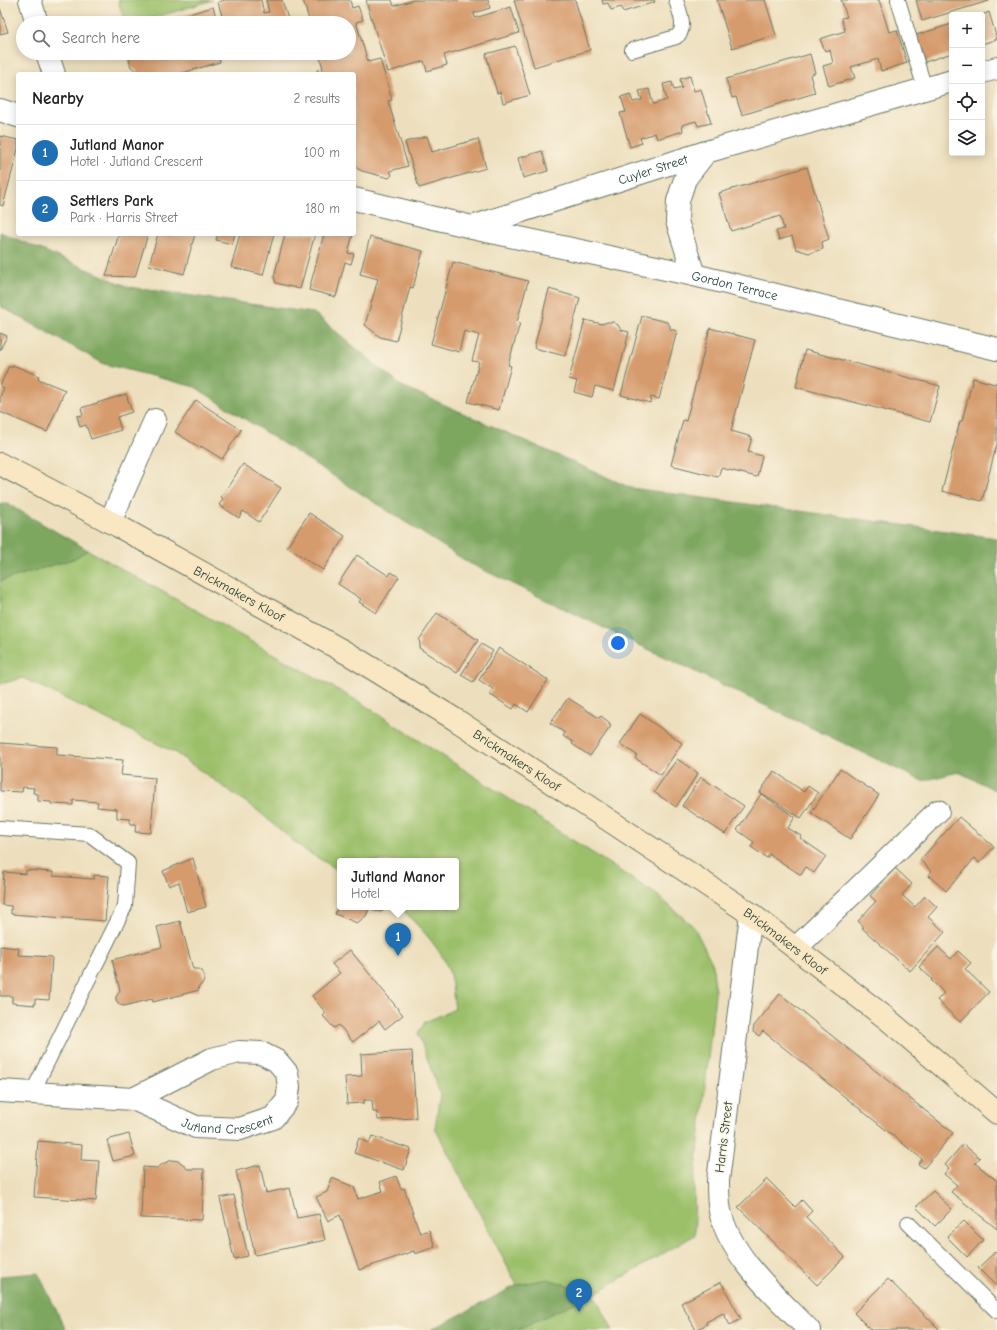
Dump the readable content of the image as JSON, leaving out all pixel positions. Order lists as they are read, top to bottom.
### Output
{
  "streets": {
    "street": [
      "Cuyler Street",
      "Gordon Terrace",
      "Brickmakers Kloof",
      "Jutland Crescent",
      "Harris Street"
    ]
  },
  "crossings": [
    ["Cuyler Street", "Gordon Terrace"],
    ["Brickmakers Kloof", "Harris Street"]
  ],
  "page": {
    "map_buttons": ["+", "−"],
    "search": "Search here",
    "heading": ["Nearby", "2 results"],
    "list": [
      {
        "mark": "1",
        "name": "Jutland Manor",
        "note": "Hotel · Jutland Crescent",
        "value": "100 m"
      },
      {
        "mark": "2",
        "name": "Settlers Park",
        "note": "Park · Harris Street",
        "value": "180 m"
      }
    ],
    "popup": ["Jutland Manor", "Hotel"],
    "pins": ["1", "2"]
  }
}
